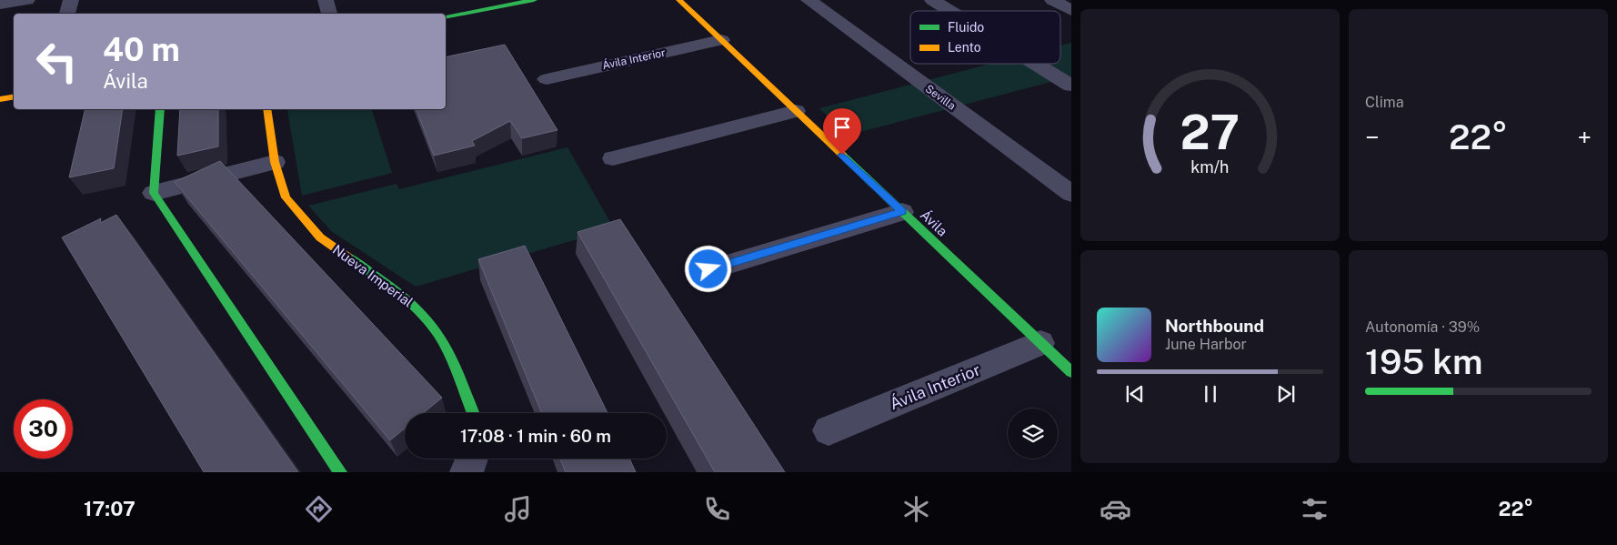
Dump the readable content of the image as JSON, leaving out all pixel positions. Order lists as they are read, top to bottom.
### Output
{
  "streets": {
    "street": [
      "Ávila Interior",
      "Sevilla",
      "Ávila",
      "Nueva Imperial"
    ]
  },
  "crossings": [
    ["Ávila Interior", "Ávila"]
  ],
  "legend": ["Fluido", "Lento"],
  "page": {
    "tile": [
      "Clima",
      ["Autonomía · 39%", "195 km"]
    ],
    "turn": ["40 m", "Ávila"],
    "heat": ["−", "22°", "+"],
    "song": ["Northbound", "June Harbor"],
    "limit": "30",
    "trip": "17:08 · 1 min · 60 m",
    "tabs": ["17:07", "22°"],
    "gauge": ["27", "km/h"]
  }
}
